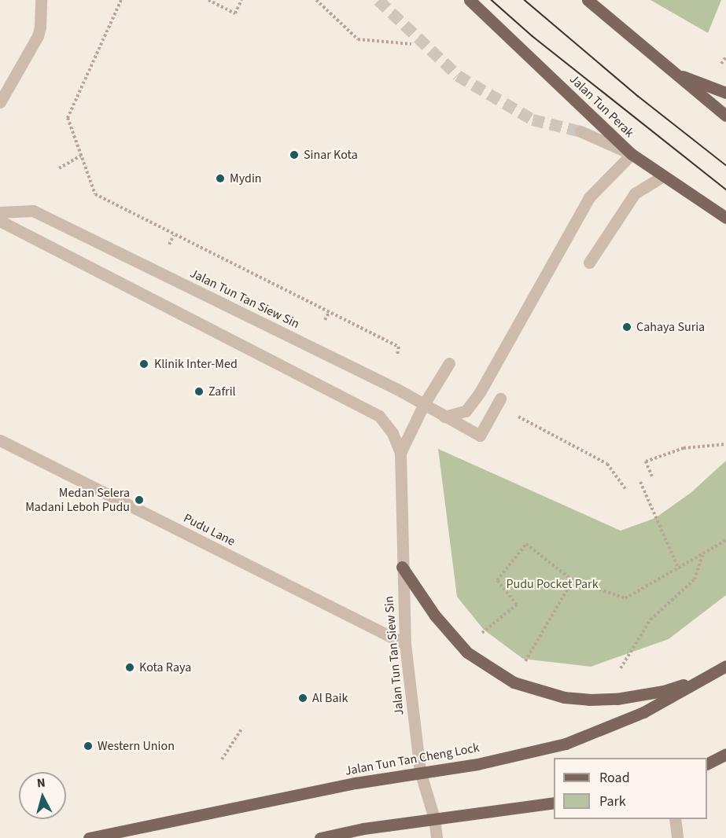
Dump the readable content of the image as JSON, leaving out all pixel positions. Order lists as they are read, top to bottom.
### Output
{
  "streets": {
    "main road": ["Jalan Tun Perak", "Jalan Tun Tan Cheng Lock"],
    "street": ["Jalan Tun Tan Siew Sin", "Pudu Lane"]
  },
  "crossings": [
    ["Jalan Tun Tan Siew Sin", "Pudu Lane"],
    ["Jalan Tun Tan Siew Sin", "Jalan Tun Tan Cheng Lock"]
  ],
  "parks": ["Pudu Pocket Park"],
  "places": [
    "Sinar Kota",
    "Mydin",
    "Cahaya Suria",
    "Klinik Inter-Med",
    "Zafril",
    "Medan Selera Madani Leboh Pudu",
    "Kota Raya",
    "Al Baik",
    "Western Union"
  ],
  "legend": ["Road", "Park"],
  "north": "top"
}
